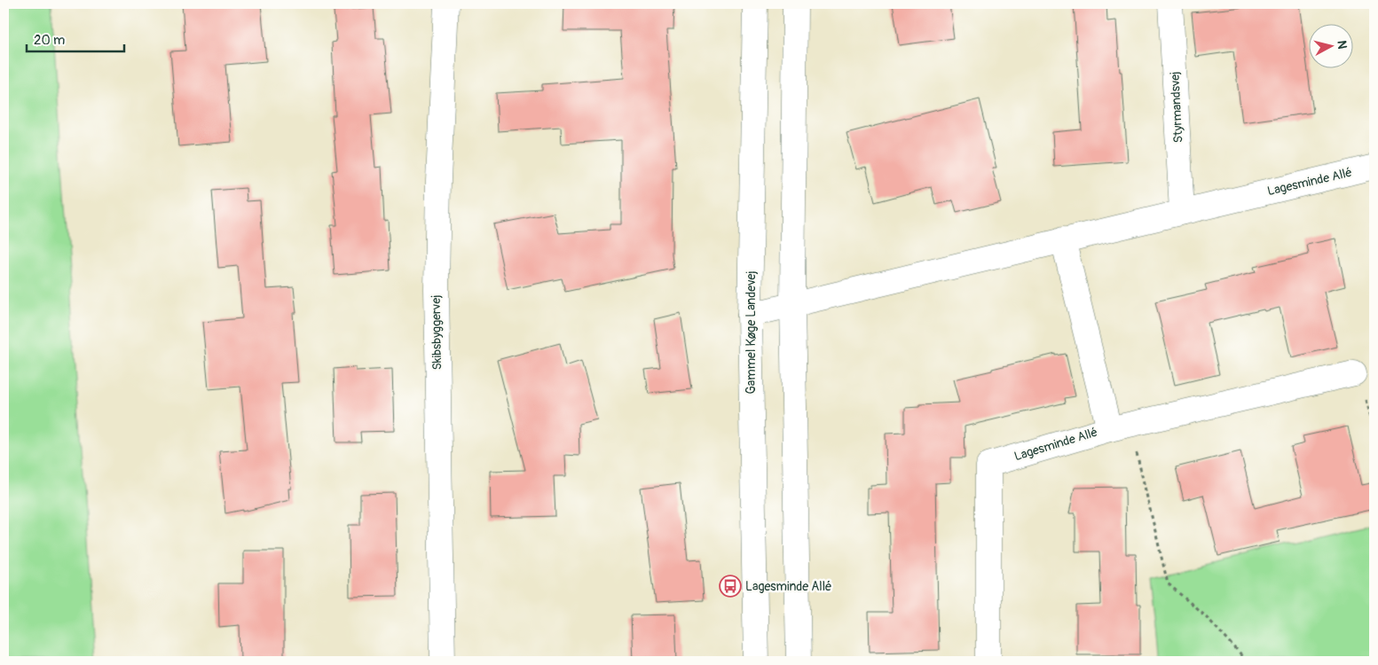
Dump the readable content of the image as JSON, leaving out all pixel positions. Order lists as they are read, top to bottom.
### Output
{
  "streets": {
    "street": [
      "Styrmandsvej",
      "Lagesminde Allé",
      "Skibsbyggervej",
      "Gammel Køge Landevej"
    ]
  },
  "crossings": [
    ["Styrmandsvej", "Lagesminde Allé"],
    ["Lagesminde Allé", "Gammel Køge Landevej"]
  ],
  "places": {
    "bus stop": ["Lagesminde Allé"]
  },
  "scale_bar": "20 m",
  "north": "right"
}
